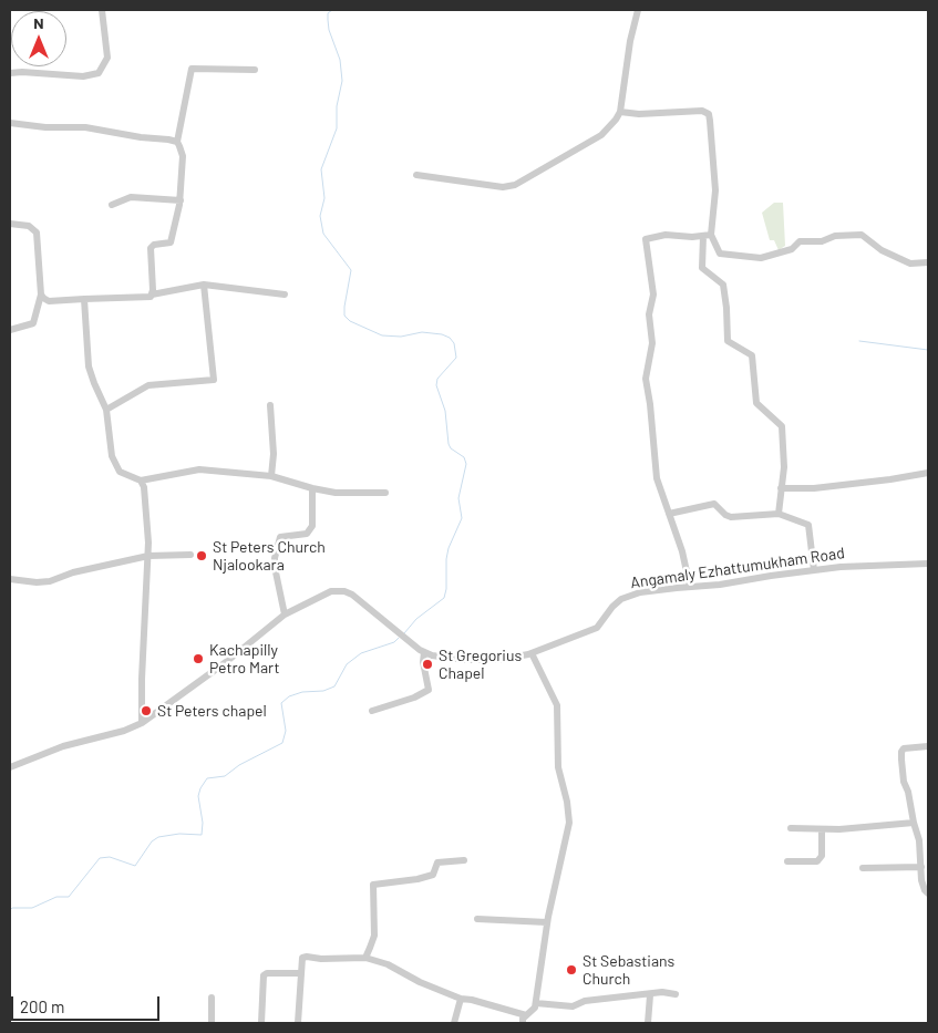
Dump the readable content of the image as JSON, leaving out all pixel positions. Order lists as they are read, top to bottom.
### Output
{
  "streets": {
    "street": ["Angamaly Ezhattumukham Road"]
  },
  "places": [
    "St Peters Church Njalookara",
    "Kachapilly Petro Mart",
    "St Gregorius Chapel",
    "St Peters chapel",
    "St Sebastians Church"
  ],
  "scale_bar": "200 m",
  "north": "top"
}
